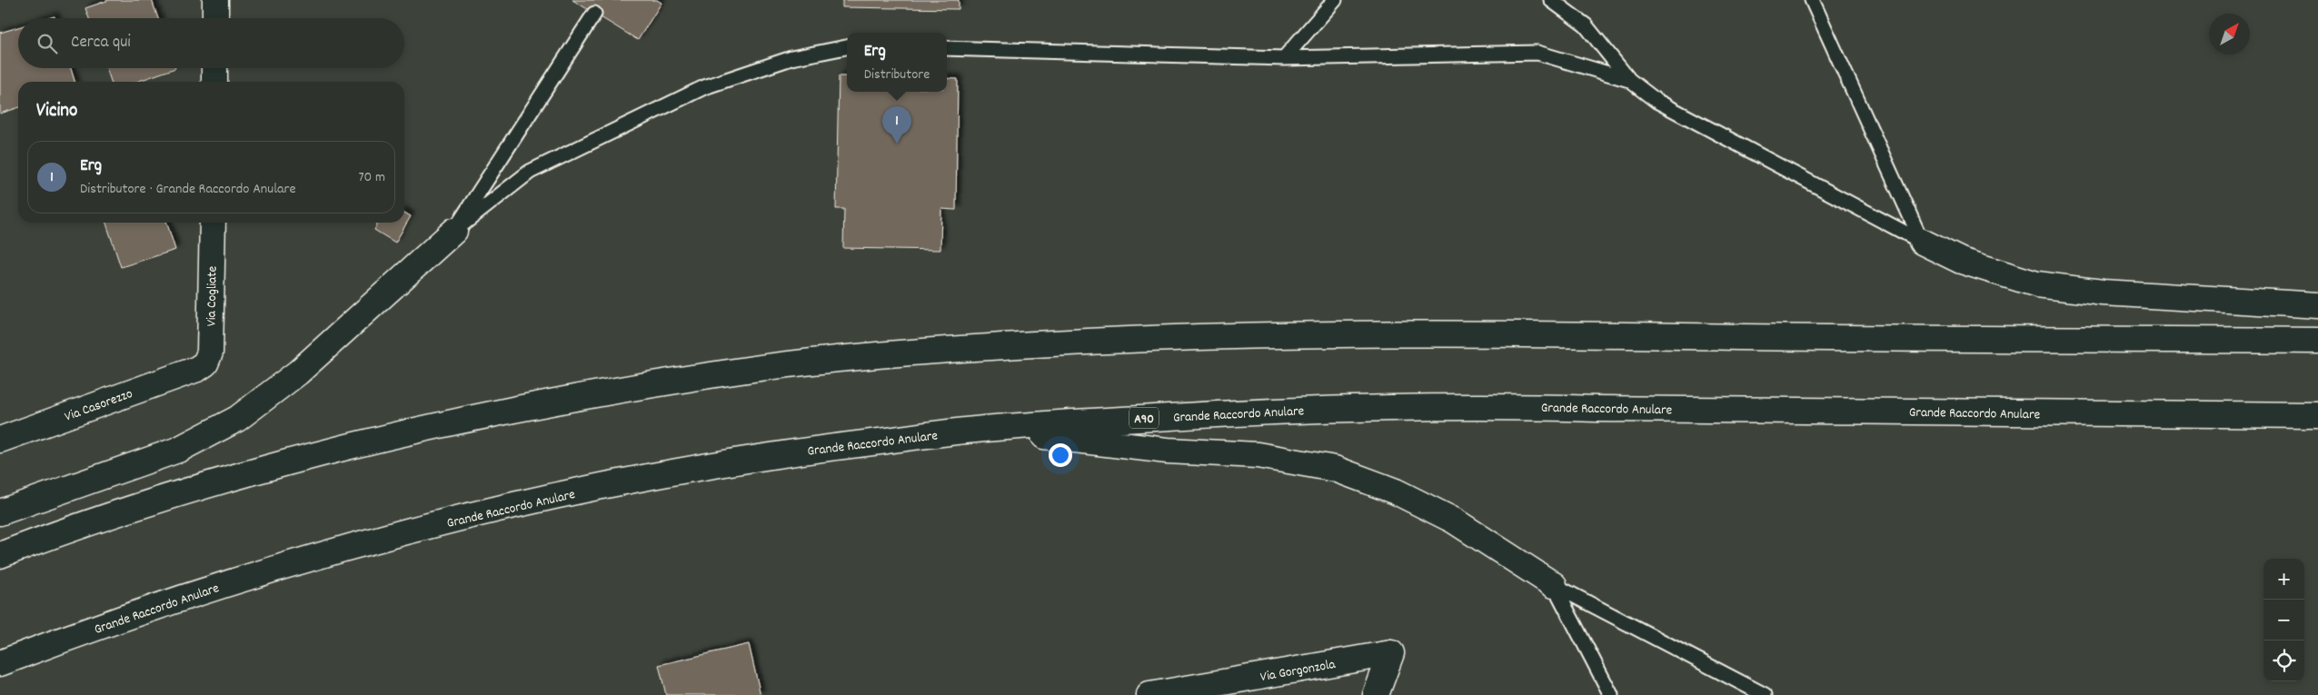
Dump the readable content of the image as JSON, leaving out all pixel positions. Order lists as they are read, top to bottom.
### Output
{
  "streets": {
    "main road": [
      "Via Cogliate",
      "Via Casorezzo",
      "Grande Raccordo Anulare",
      "A90",
      "Via Gorgonzola"
    ]
  },
  "crossings": [
    ["Via Cogliate", "Via Casorezzo"]
  ],
  "north": "top right",
  "page": {
    "search": "Cerca qui",
    "popup": ["Erg", "Distributore"],
    "heading": "Vicino",
    "pins": "1",
    "list": [
      {
        "mark": "1",
        "name": "Erg",
        "note": "Distributore · Grande Raccordo Anulare",
        "value": "70 m"
      }
    ],
    "map_buttons": ["+", "−"]
  }
}
